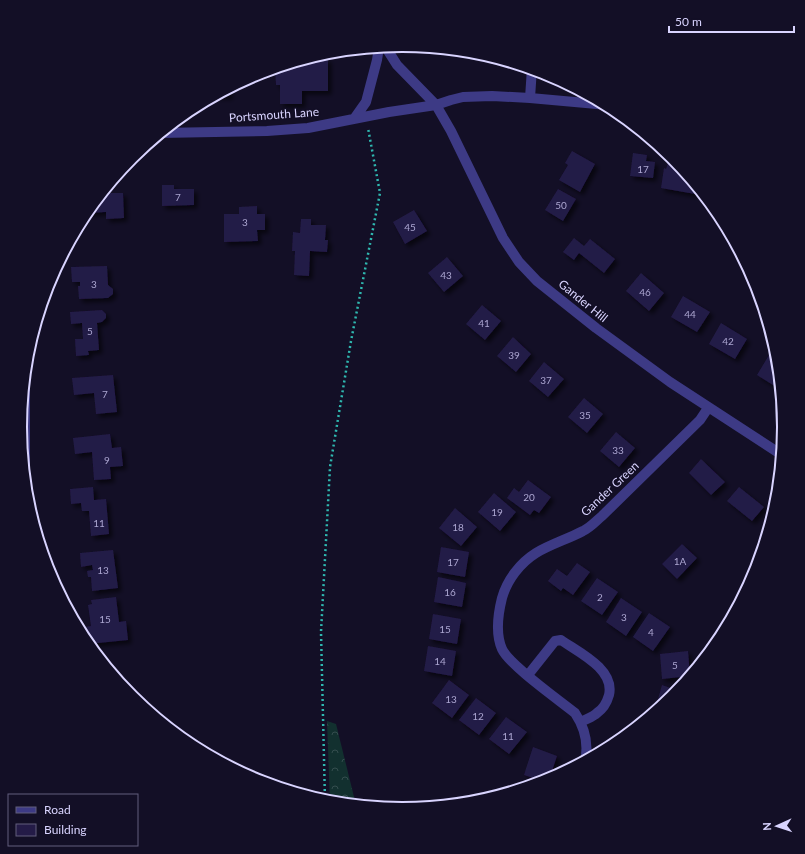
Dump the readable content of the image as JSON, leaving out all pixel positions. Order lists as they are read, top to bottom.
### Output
{
  "streets": {
    "street": ["Portsmouth Lane", "Gander Hill", "Gander Green"]
  },
  "crossings": [
    ["Portsmouth Lane", "Gander Hill"],
    ["Gander Hill", "Gander Green"]
  ],
  "house_numbers": [
    "17",
    "7",
    "50",
    "3",
    "45",
    "43",
    "3",
    "46",
    "44",
    "41",
    "5",
    "42",
    "39",
    "37",
    "7",
    "35",
    "33",
    "9",
    "20",
    "19",
    "11",
    "18",
    "1A",
    "17",
    "13",
    "16",
    "2",
    "3",
    "15",
    "15",
    "4",
    "14",
    "5",
    "13",
    "12",
    "11"
  ],
  "legend": ["Road", "Building"],
  "scale_bar": "50 m",
  "north": "left"
}
